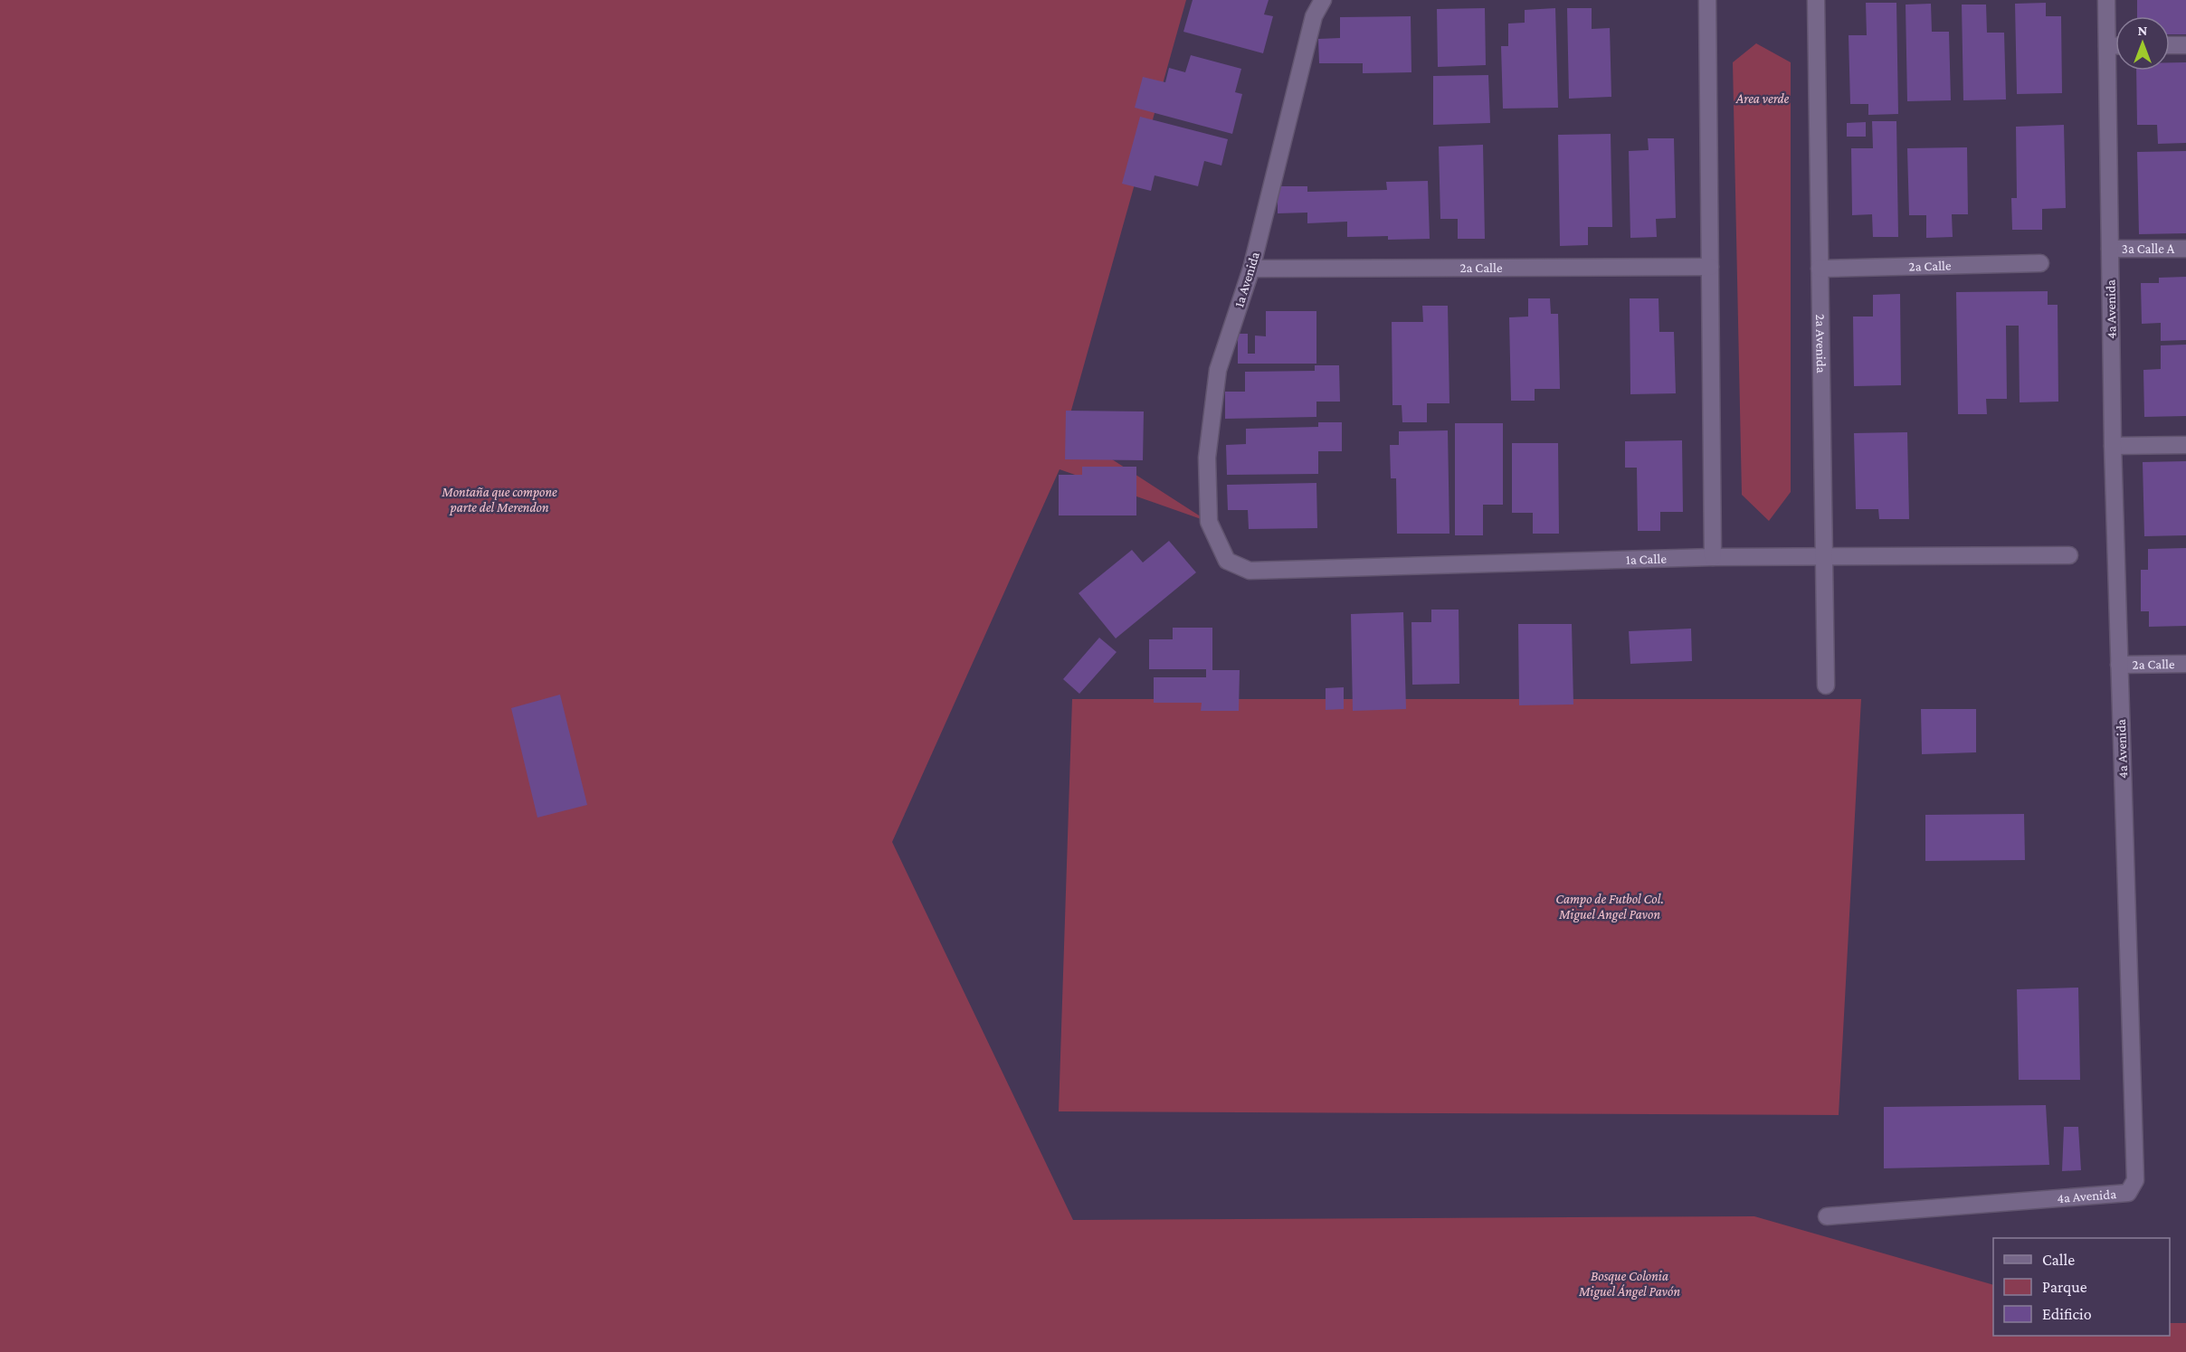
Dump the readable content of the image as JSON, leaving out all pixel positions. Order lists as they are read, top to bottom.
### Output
{
  "streets": {
    "street": [
      "3a Calle A",
      "2a Calle",
      "1a Avenida",
      "4a Avenida",
      "2a Avenida",
      "1a Calle"
    ]
  },
  "crossings": [
    ["3a Calle A", "4a Avenida"],
    ["2a Calle", "1a Avenida"],
    ["2a Calle", "4a Avenida"],
    ["2a Calle", "2a Avenida"],
    ["1a Avenida", "1a Calle"],
    ["2a Avenida", "1a Calle"]
  ],
  "parks": [
    "Area verde",
    "Montaña que compone parte del Merendon",
    "Campo de Futbol Col. Miguel Angel Pavon",
    "Bosque Colonia Miguel Ángel Pavón"
  ],
  "legend": ["Calle", "Parque", "Edificio"],
  "north": "top"
}
